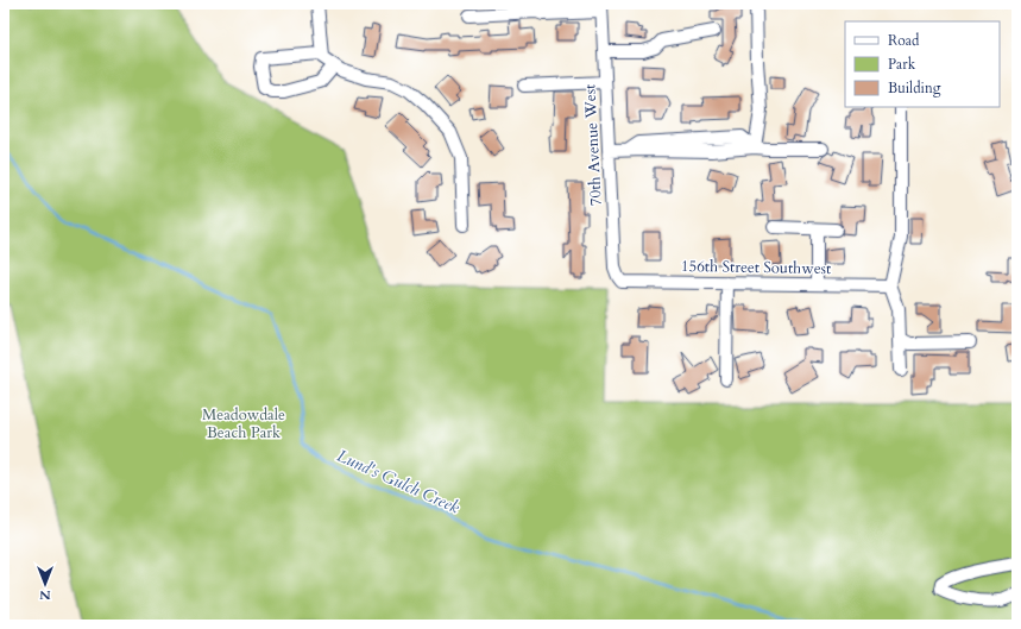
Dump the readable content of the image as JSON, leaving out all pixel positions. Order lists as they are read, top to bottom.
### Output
{
  "streets": {
    "street": ["70th Avenue West", "156th Street Southwest"]
  },
  "crossings": [
    ["70th Avenue West", "156th Street Southwest"]
  ],
  "water": ["Lund's Gulch Creek"],
  "parks": ["Meadowdale Beach Park"],
  "legend": ["Road", "Park", "Building"],
  "north": "bottom"
}
